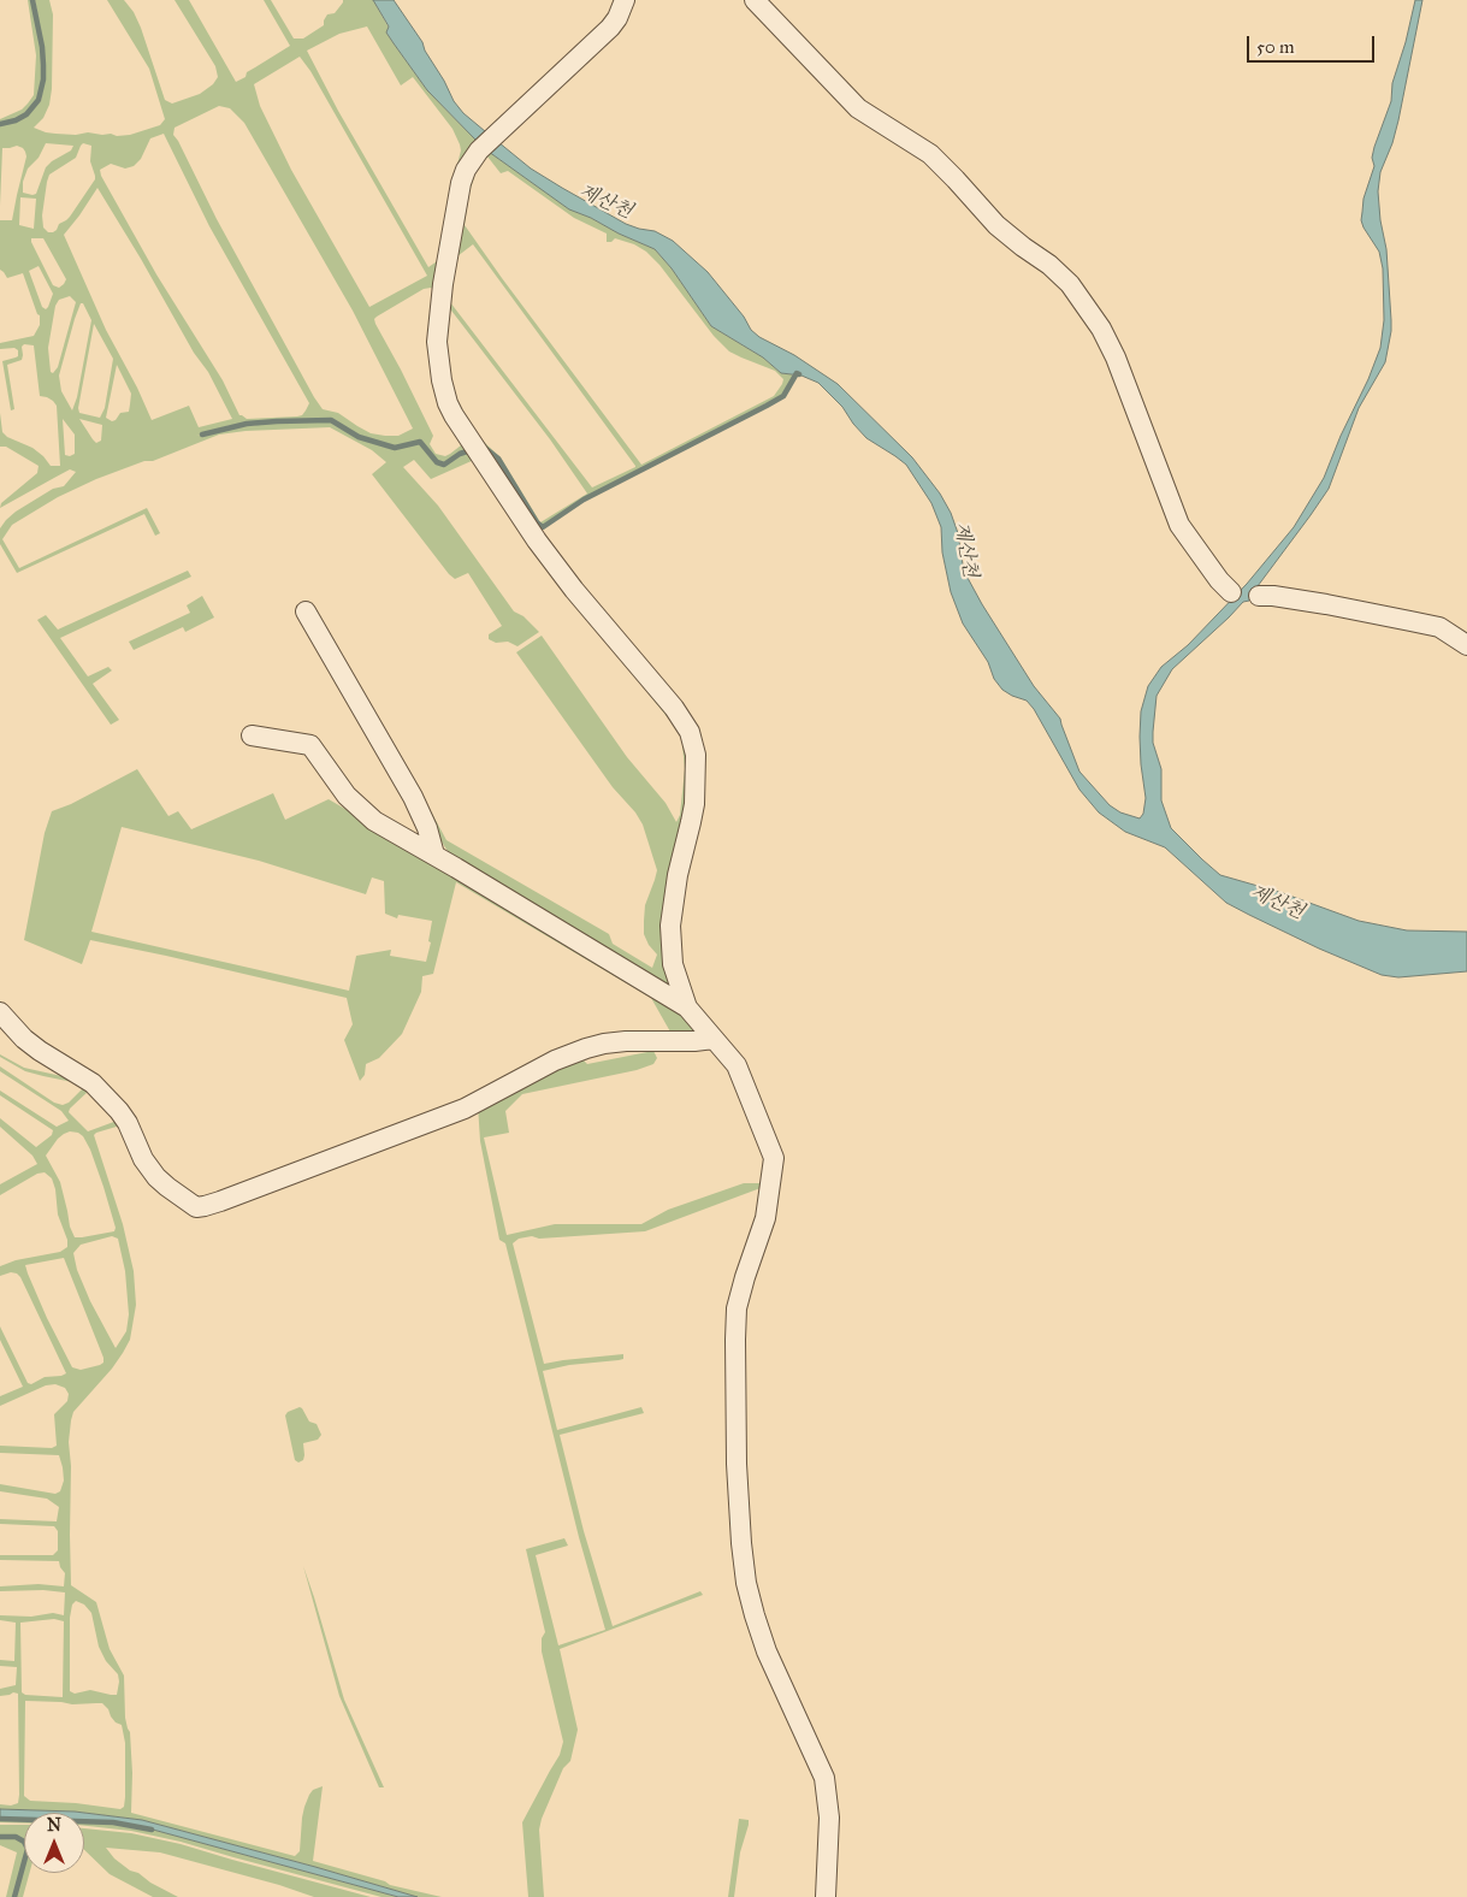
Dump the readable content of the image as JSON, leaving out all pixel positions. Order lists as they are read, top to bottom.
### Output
{
  "water": ["제산천"],
  "scale_bar": "50 m",
  "north": "top"
}
